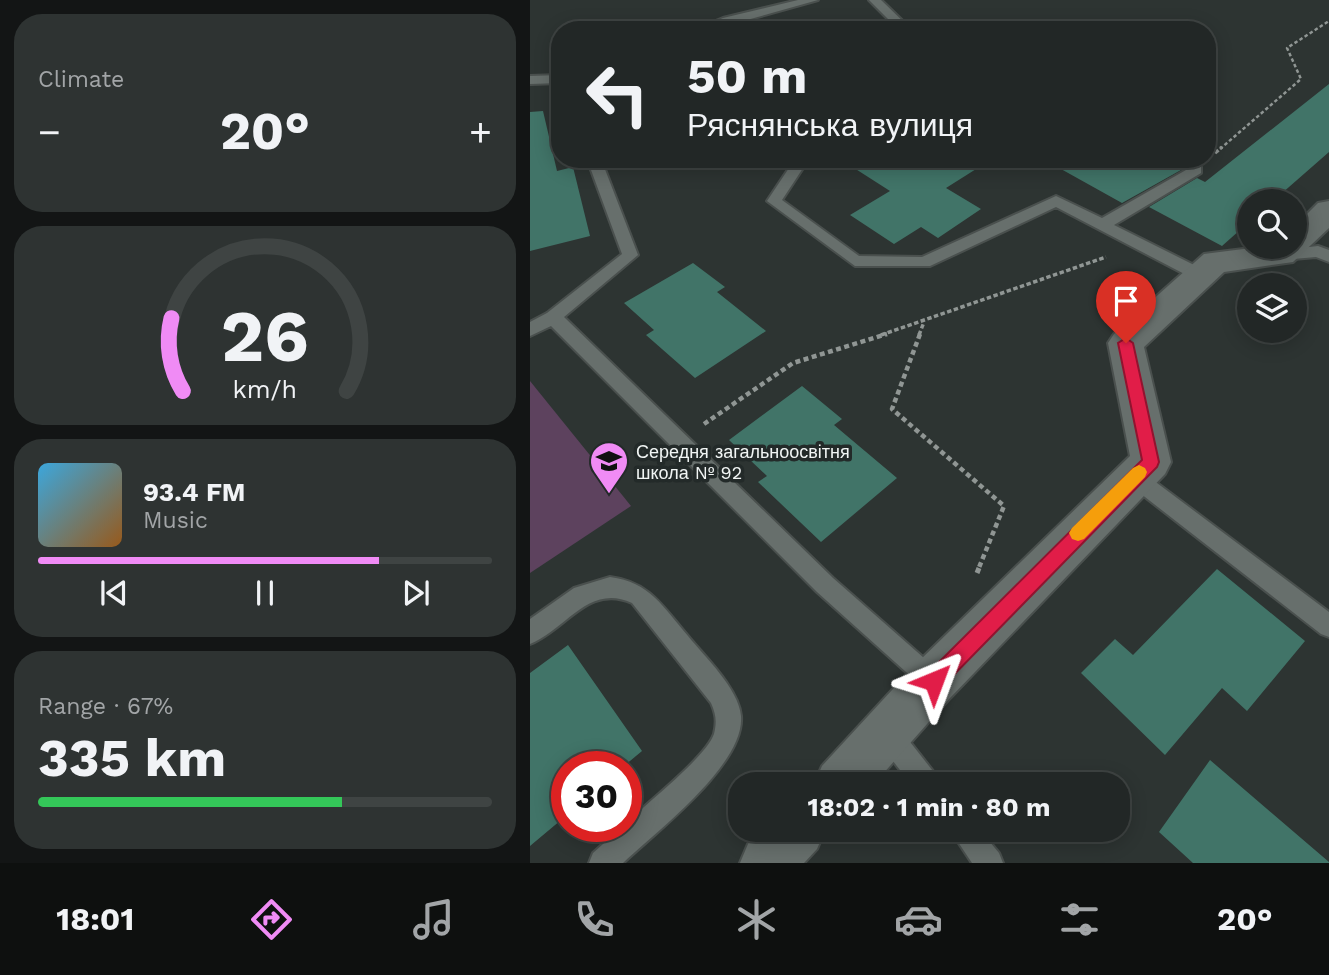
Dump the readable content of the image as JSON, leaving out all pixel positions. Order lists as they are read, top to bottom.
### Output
{
  "places": {
    "school or university": ["Середня загальноосвітня школа № 92"]
  },
  "page": {
    "tile": [
      "Climate",
      ["Range · 67%", "335 km"]
    ],
    "turn": ["50 m", "Ряснянська вулиця"],
    "heat": ["−", "20°", "+"],
    "song": ["93.4 FM", "Music"],
    "limit": "30",
    "trip": "18:02 · 1 min · 80 m",
    "tabs": ["18:01", "20°"],
    "gauge": ["26", "km/h"]
  }
}
